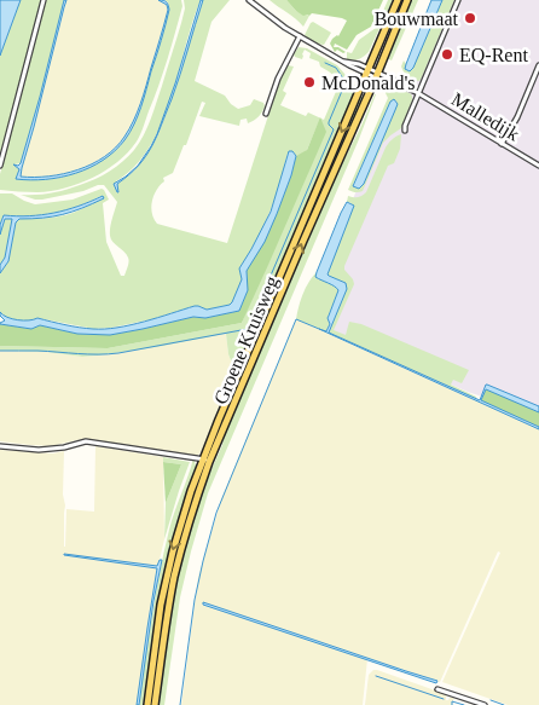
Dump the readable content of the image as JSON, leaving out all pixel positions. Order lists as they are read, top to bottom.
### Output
{
  "streets": {
    "main road": ["Groene Kruisweg"],
    "street": ["Malledijk"]
  },
  "crossings": [
    ["Malledijk", "Groene Kruisweg"]
  ],
  "places": ["Bouwmaat", "EQ-Rent", "McDonald's"]
}
